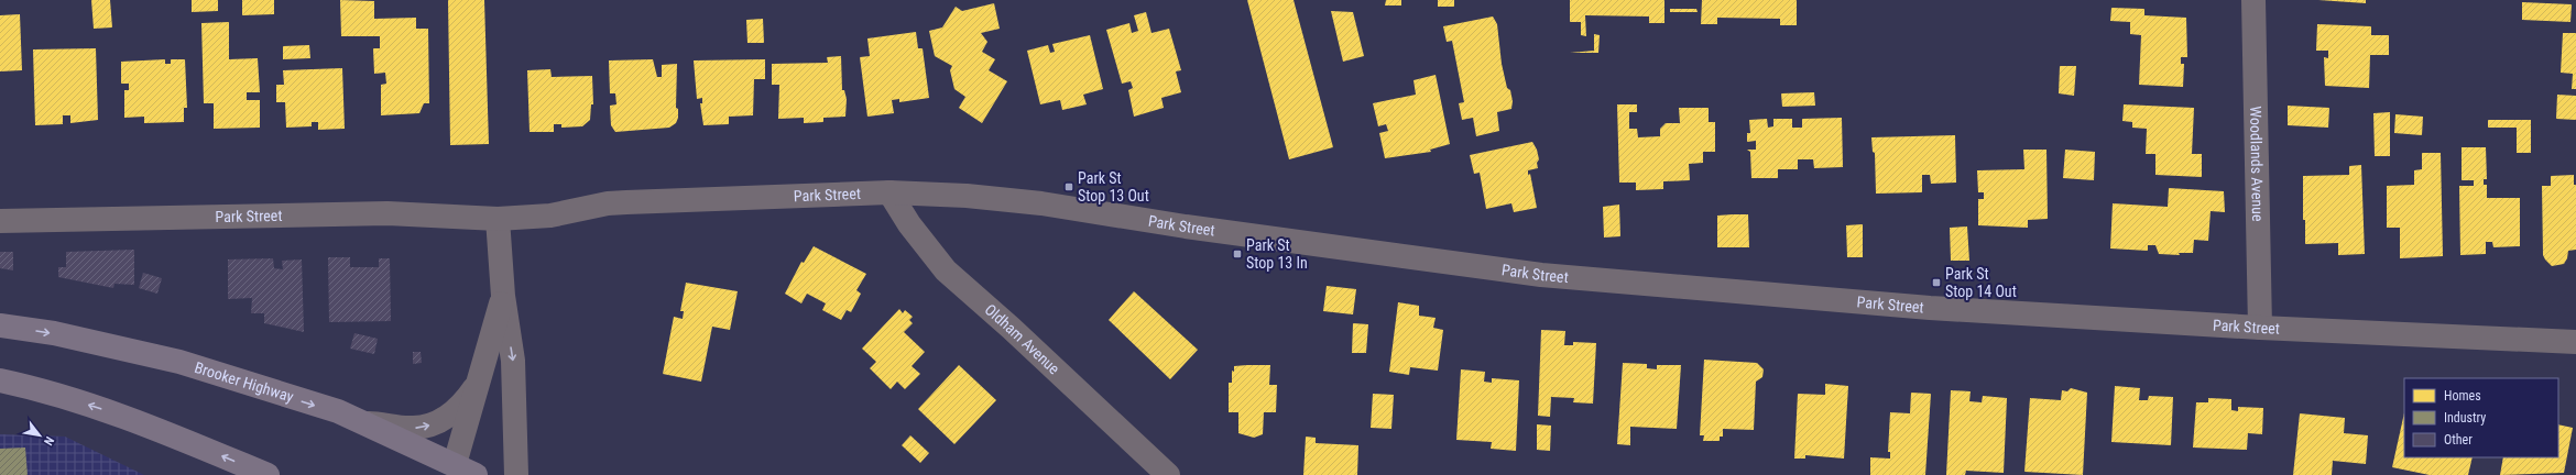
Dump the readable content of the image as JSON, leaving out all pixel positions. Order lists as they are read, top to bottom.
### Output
{
  "streets": {
    "highway": ["Brooker Highway"],
    "street": ["Woodlands Avenue", "Park Street", "Oldham Avenue"]
  },
  "crossings": [
    ["Woodlands Avenue", "Park Street"],
    ["Park Street", "Oldham Avenue"]
  ],
  "places": {
    "transit": ["Park St Stop 13 Out", "Park St Stop 13 In", "Park St Stop 14 Out"]
  },
  "legend": ["Homes", "Industry", "Other"],
  "north": "bottom right"
}
